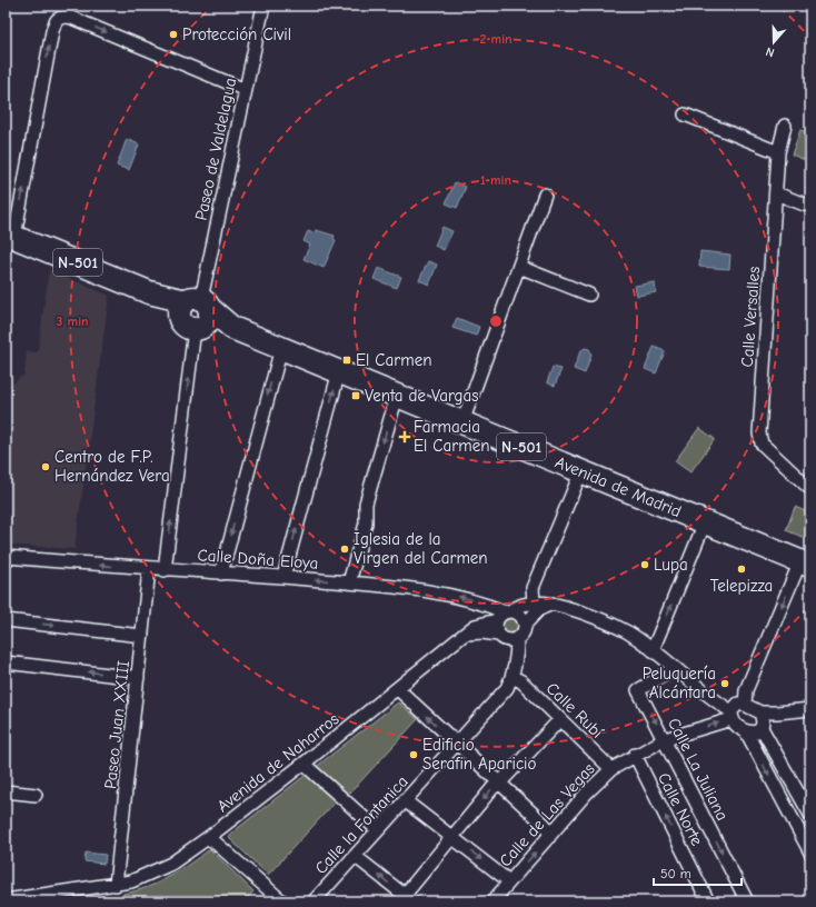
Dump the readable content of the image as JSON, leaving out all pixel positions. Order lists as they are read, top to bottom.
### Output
{
  "streets": {
    "highway": ["N-501", "Avenida de Madrid"],
    "street": [
      "Paseo de Valdelagua",
      "Calle Versalles",
      "Calle Doña Eloya",
      "Calle Rubí",
      "Paseo Juan XXIII",
      "Avenida de Naharros",
      "Calle La Juliana",
      "Calle Norte",
      "Calle de Las Vegas",
      "Calle la Fontanica"
    ]
  },
  "crossings": [
    ["Paseo de Valdelagua", "N-501"],
    ["Paseo de Valdelagua", "Avenida de Madrid"],
    ["N-501", "Avenida de Madrid"],
    ["Calle Doña Eloya", "Paseo Juan XXIII"],
    ["Calle Doña Eloya", "Avenida de Naharros"],
    ["Calle Doña Eloya", "Calle la Fontanica"],
    ["Calle Rubí", "Calle de Las Vegas"],
    ["Calle Rubí", "Calle la Fontanica"],
    ["Paseo Juan XXIII", "Avenida de Naharros"],
    ["Avenida de Naharros", "Calle La Juliana"],
    ["Avenida de Naharros", "Calle de Las Vegas"],
    ["Avenida de Naharros", "Calle la Fontanica"],
    ["Calle La Juliana", "Calle de Las Vegas"],
    ["Calle Norte", "Calle de Las Vegas"]
  ],
  "one_way": ["Calle Norte"],
  "places": {
    "other": [
      "Protección Civil",
      "Centro de F.P. Hernández Vera",
      "Iglesia de la Virgen del Carmen",
      "Lupa",
      "Telepizza",
      "Peluquería Alcántara",
      "Edificio Serafin Aparicio"
    ],
    "transit": ["El Carmen", "Venta de Vargas"],
    "health": ["Farmacia El Carmen"]
  },
  "scale_bar": "50 m",
  "north": "bottom",
  "rings": ["2 min", "1 min", "3 min"]
}
